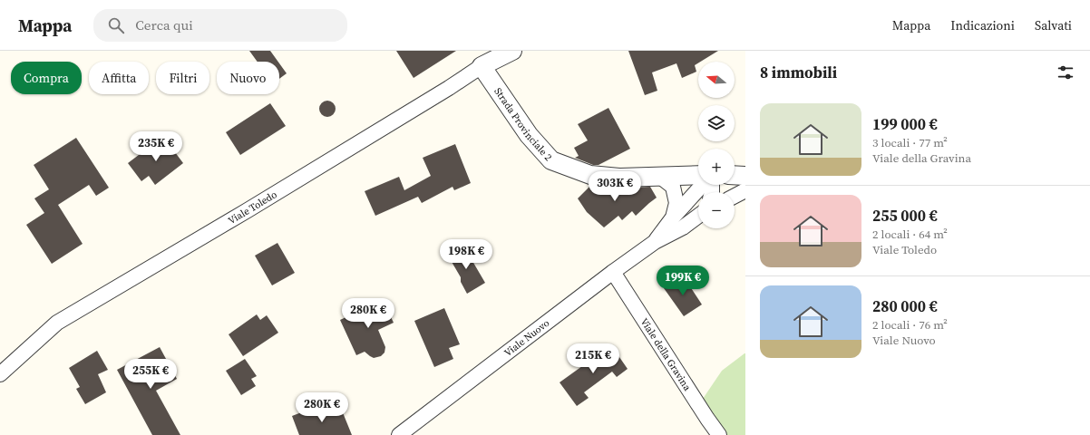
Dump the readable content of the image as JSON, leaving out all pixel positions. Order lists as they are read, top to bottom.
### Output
{
  "streets": {
    "street": [
      "Strada Provinciale 2",
      "Viale Toledo",
      "Viale Nuovo",
      "Viale della Gravina"
    ]
  },
  "crossings": [
    ["Strada Provinciale 2", "Viale Toledo"],
    ["Strada Provinciale 2", "Viale Nuovo"],
    ["Viale Nuovo", "Viale della Gravina"]
  ],
  "north": "left",
  "page": {
    "header": "Mappa",
    "search": "Cerca qui",
    "nav": ["Mappa", "Indicazioni", "Salvati"],
    "heading": "8 immobili",
    "map_buttons": ["+", "−"],
    "chip": [
      "Compra",
      "Affitta",
      "Filtri",
      "Nuovo"
    ],
    "list": [
      {
        "name": "199 000 €",
        "note": "3 locali · 77 m² · Viale della Gravina"
      },
      {
        "name": "255 000 €",
        "note": "2 locali · 64 m² · Viale Toledo"
      },
      {
        "name": "280 000 €",
        "note": "2 locali · 76 m² · Viale Nuovo"
      }
    ],
    "price": [
      "235K €",
      "303K €",
      "198K €",
      "199K €",
      "280K €",
      "215K €",
      "255K €",
      "280K €"
    ]
  }
}
